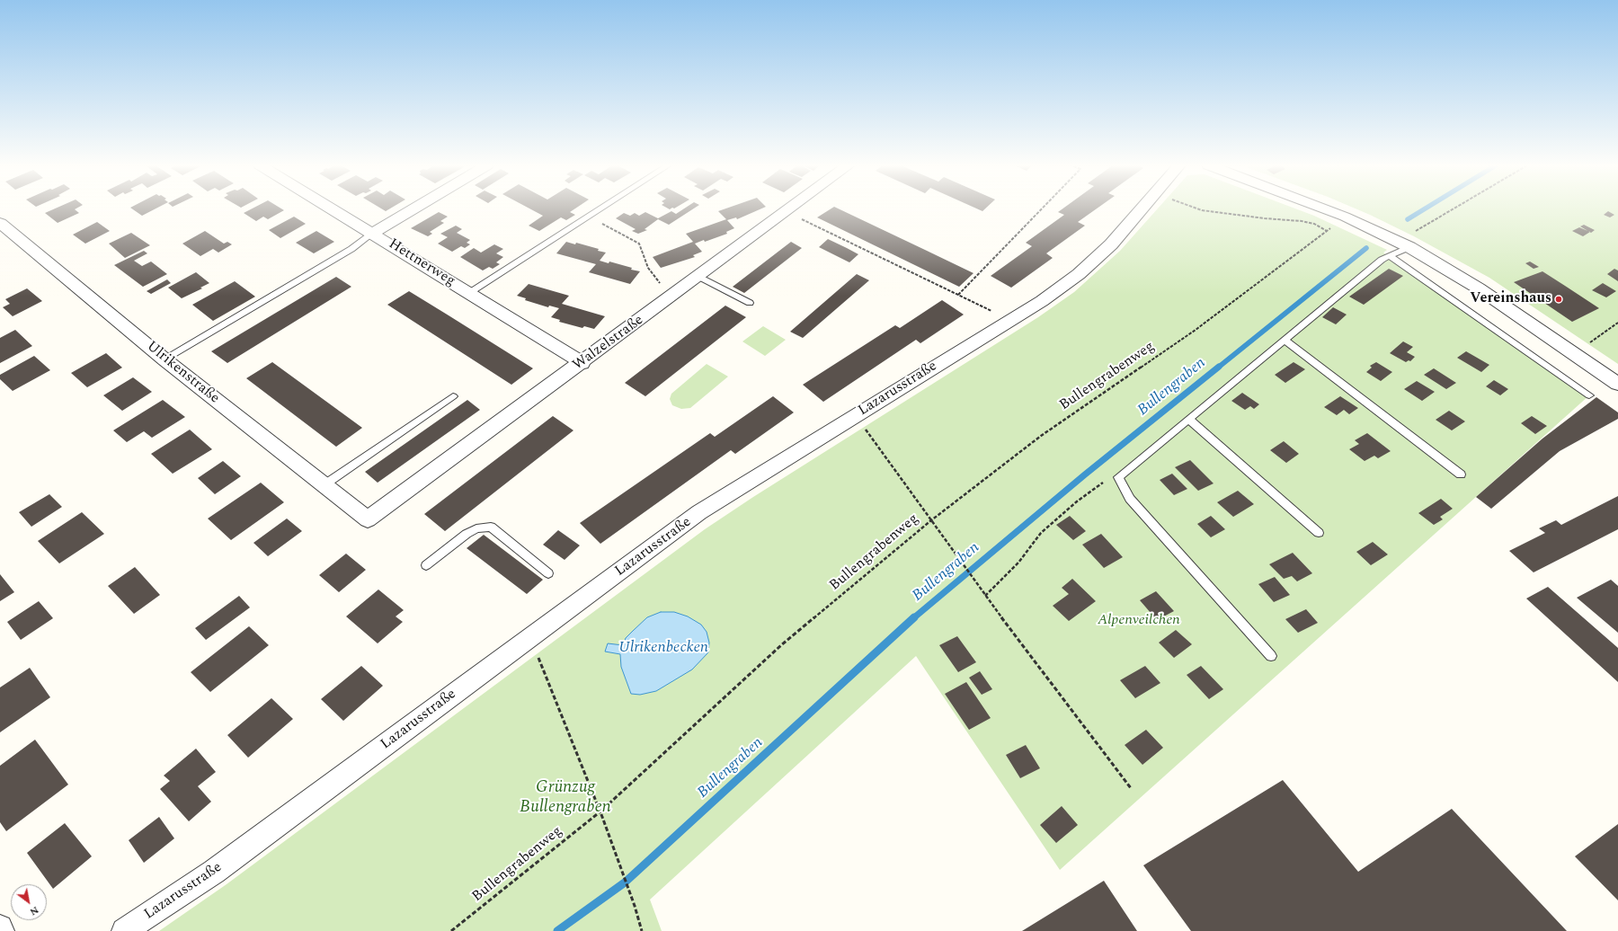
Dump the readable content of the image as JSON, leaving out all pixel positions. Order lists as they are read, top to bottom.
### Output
{
  "streets": {
    "street": [
      "Hettnerweg",
      "Walzelstraße",
      "Ulrikenstraße",
      "Lazarusstraße"
    ],
    "path": ["Bullengrabenweg"]
  },
  "crossings": [
    ["Hettnerweg", "Walzelstraße"],
    ["Walzelstraße", "Ulrikenstraße"]
  ],
  "water": ["Bullengraben", "Ulrikenbecken"],
  "parks": ["Alpenveilchen", "Grünzug Bullengraben"],
  "places": ["Vereinshaus"],
  "north": "bottom right"
}
